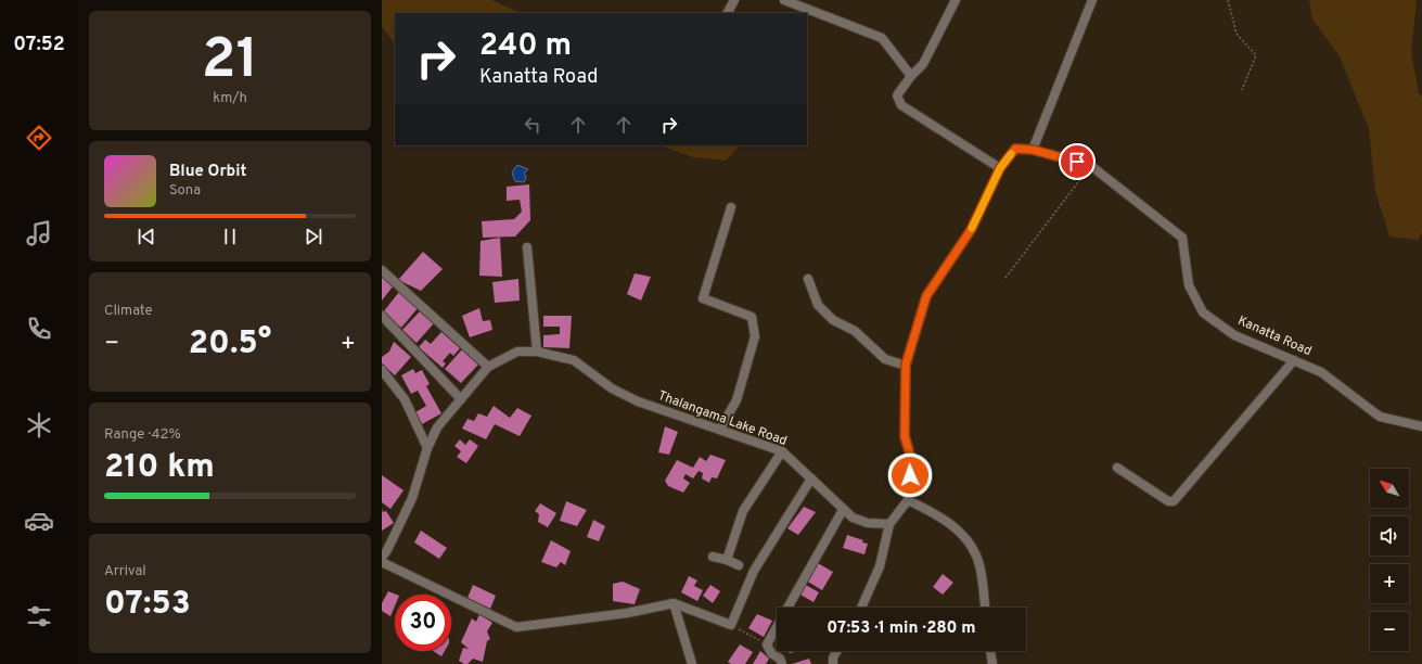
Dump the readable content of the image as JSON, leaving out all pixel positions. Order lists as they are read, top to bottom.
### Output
{
  "streets": {
    "street": ["Kanatta Road", "Thalangama Lake Road"]
  },
  "north": "top left",
  "page": {
    "tabs": "07:52",
    "tile": [
      ["21", "km/h"],
      "Climate",
      ["Range · 42%", "210 km"],
      ["Arrival", "07:53"]
    ],
    "turn": ["240 m", "Kanatta Road"],
    "song": ["Blue Orbit", "Sona"],
    "heat": ["−", "20.5°", "+"],
    "map_buttons": ["+", "−"],
    "limit": "30",
    "trip": "07:53 · 1 min · 280 m"
  }
}
